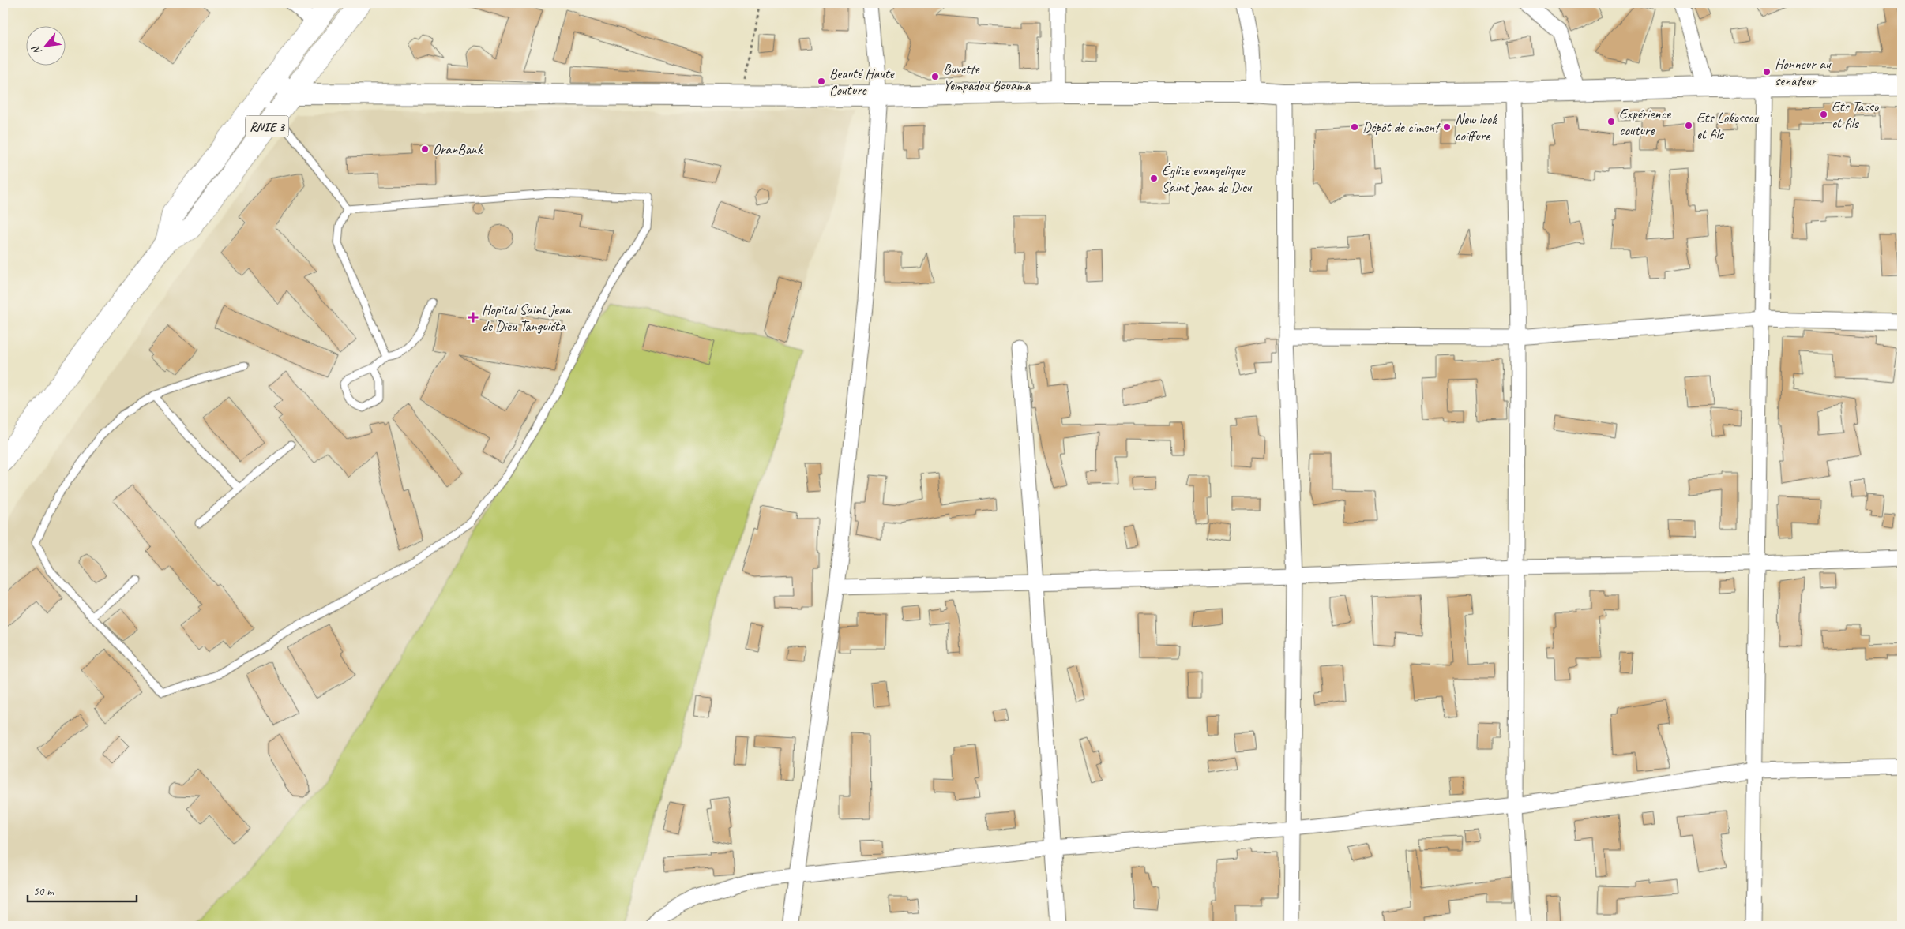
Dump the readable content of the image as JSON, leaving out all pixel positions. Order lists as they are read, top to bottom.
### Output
{
  "streets": {
    "highway": ["RNIE 3"]
  },
  "places": {
    "other": [
      "Honneur au senateur",
      "Buvette Yempadou Bouama",
      "Beauté Haute Couture",
      "Ets Tasso et fils",
      "Expérience couture",
      "Ets Lokossou et fils",
      "Dépôt de ciment",
      "New look coiffure",
      "OranBank",
      "Église evangelique Saint Jean de Dieu"
    ],
    "health": ["Hopital Saint Jean de Dieu Tanguiéta"]
  },
  "scale_bar": "50 m",
  "north": "bottom left"
}
